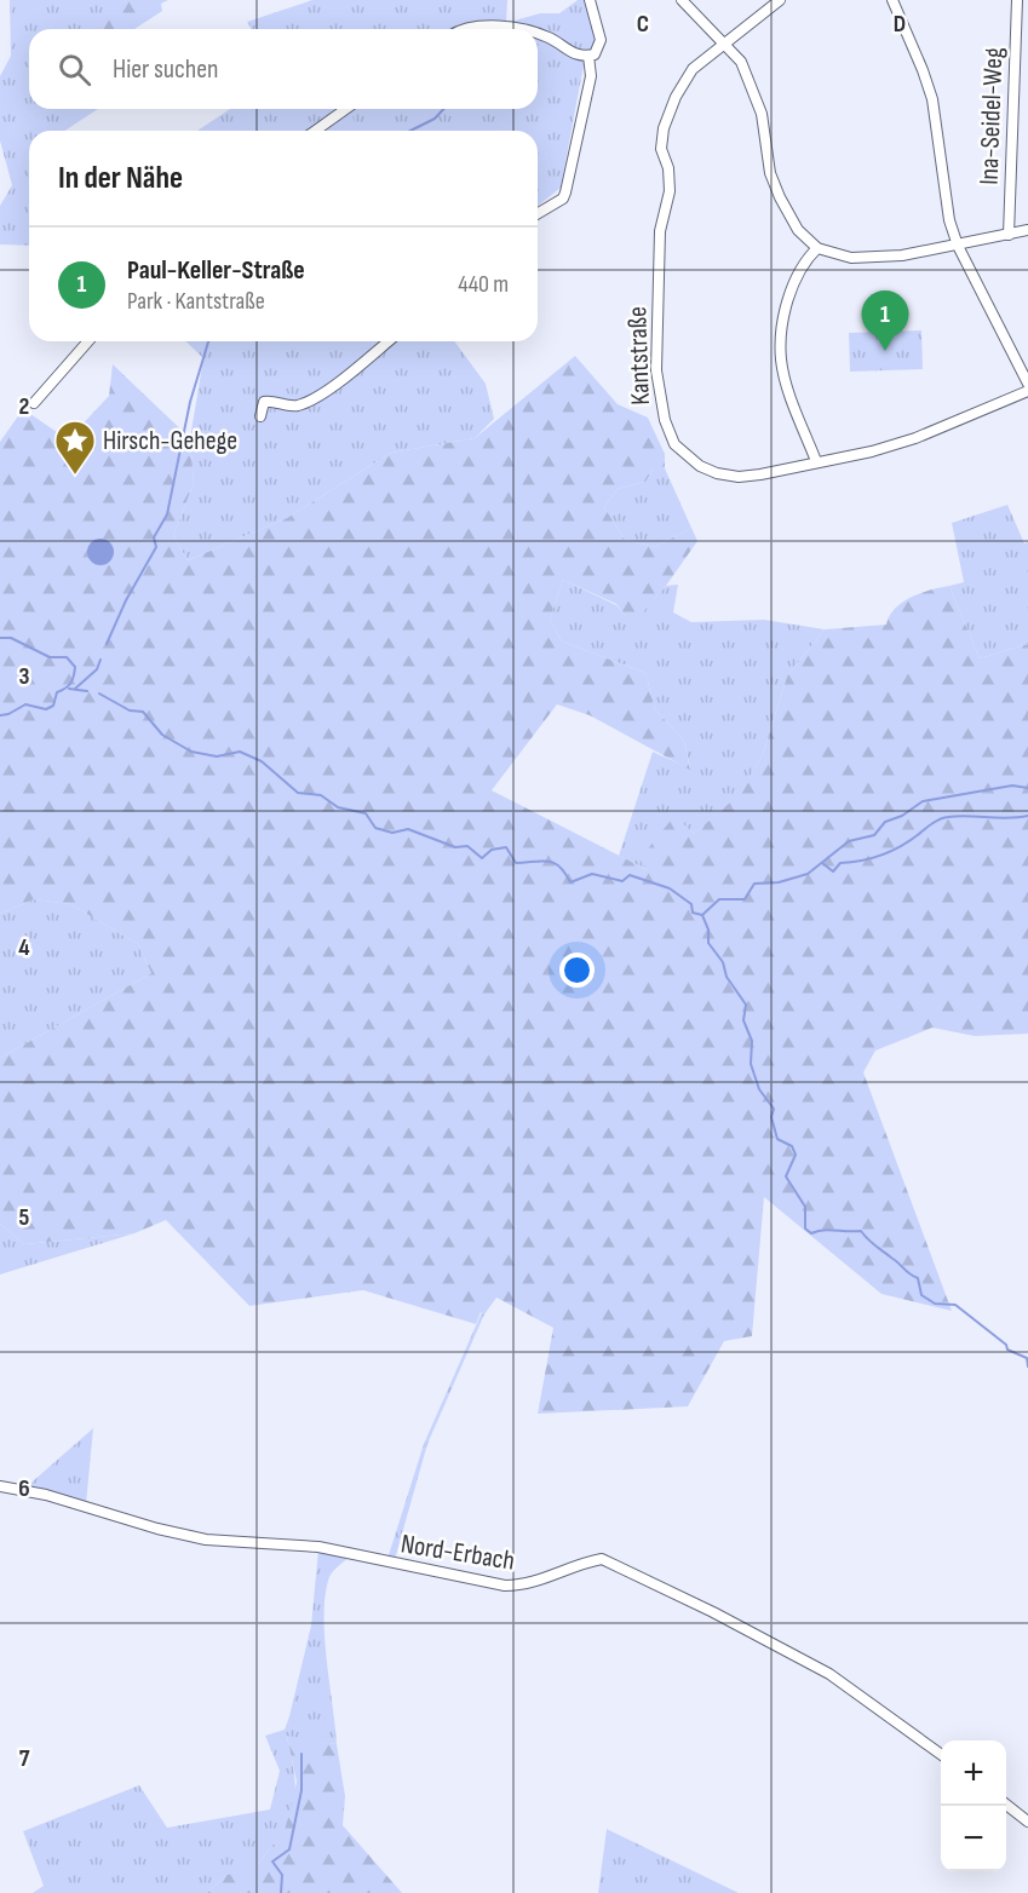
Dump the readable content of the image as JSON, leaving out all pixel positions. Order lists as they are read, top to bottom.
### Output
{
  "streets": {
    "street": ["Ina-Seidel-Weg", "Kantstraße", "Nord-Erbach"]
  },
  "places": {
    "place": ["Hirsch-Gehege"]
  },
  "page": {
    "search": "Hier suchen",
    "heading": "In der Nähe",
    "list": [
      {
        "mark": "1",
        "name": "Paul-Keller-Straße",
        "note": "Park · Kantstraße",
        "value": "440 m"
      }
    ],
    "pins": "1",
    "map_buttons": ["+", "−"]
  },
  "grid": {
    "columns": ["C", "D"],
    "rows": [
      "2",
      "3",
      "4",
      "5",
      "6",
      "7"
    ]
  }
}
